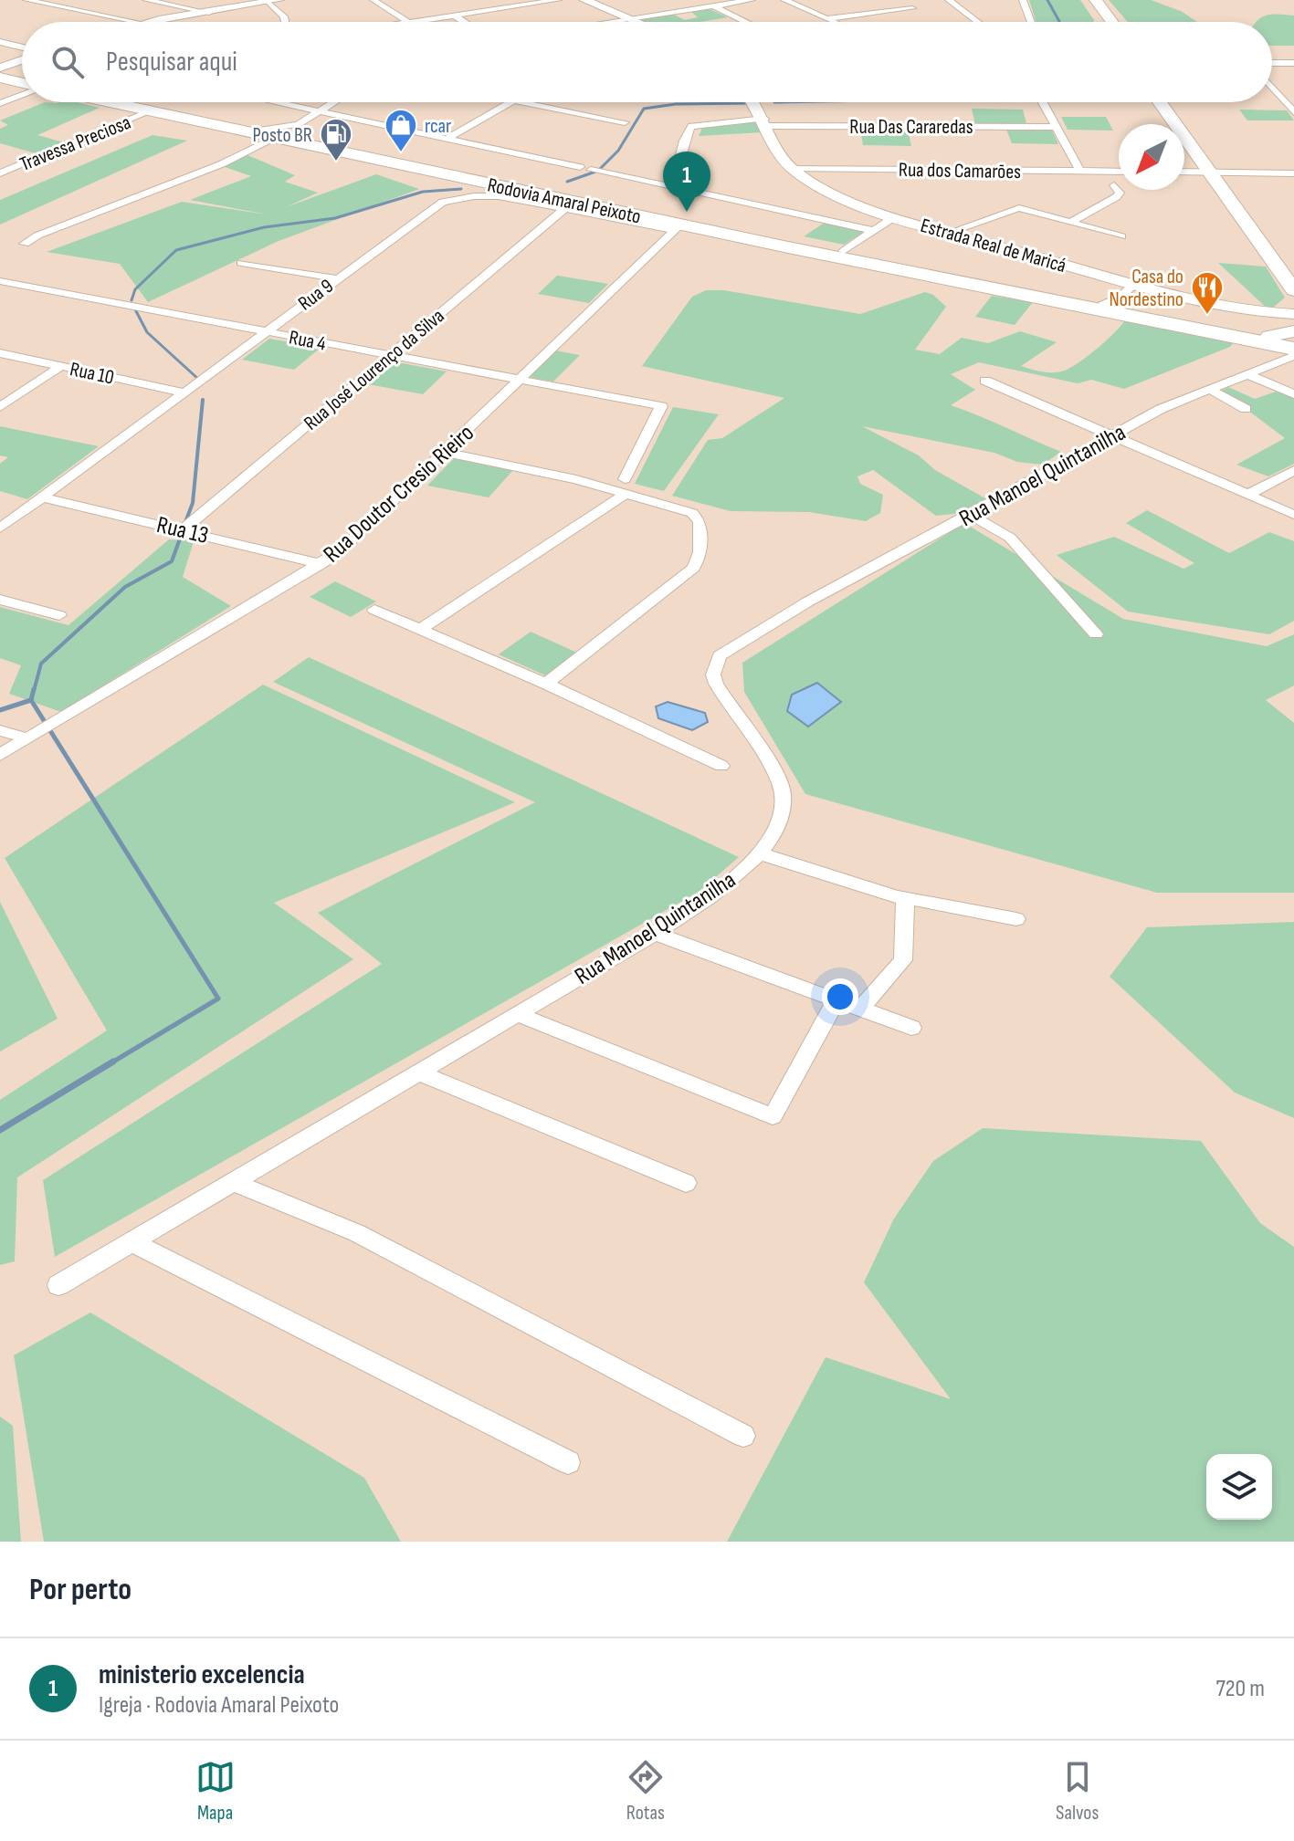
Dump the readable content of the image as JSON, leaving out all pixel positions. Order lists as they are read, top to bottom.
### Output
{
  "streets": {
    "highway": ["Rodovia Amaral Peixoto"],
    "main road": ["Estrada Real de Maricá"],
    "street": [
      "Rua Das Cararedas",
      "Travessa Preciosa",
      "Rua dos Camarões",
      "Rua 9",
      "Rua 4",
      "Rua José Lourenço da Silva",
      "Rua 10",
      "Rua Manoel Quintanilha",
      "Rua Doutor Cresio Rieiro",
      "Rua 13"
    ]
  },
  "crossings": [
    ["Travessa Preciosa", "Rodovia Amaral Peixoto"],
    ["Rua dos Camarões", "Estrada Real de Maricá"],
    ["Rodovia Amaral Peixoto", "Rua 9"],
    ["Rodovia Amaral Peixoto", "Rua José Lourenço da Silva"],
    ["Rodovia Amaral Peixoto", "Rua Doutor Cresio Rieiro"],
    ["Rua 9", "Rua 4"],
    ["Rua 9", "Rua José Lourenço da Silva"],
    ["Rua 9", "Rua 10"],
    ["Rua 9", "Rua 13"],
    ["Rua 4", "Rua José Lourenço da Silva"],
    ["Rua 4", "Rua Doutor Cresio Rieiro"],
    ["Rua José Lourenço da Silva", "Rua 13"],
    ["Rua Doutor Cresio Rieiro", "Rua 13"]
  ],
  "places": {
    "shop": ["rcar"],
    "fuel station": ["Posto BR"],
    "restaurant": ["Casa do Nordestino"]
  },
  "north": "bottom left",
  "page": {
    "search": "Pesquisar aqui",
    "pins": "1",
    "heading": "Por perto",
    "list": [
      {
        "mark": "1",
        "name": "ministerio excelencia",
        "note": "Igreja · Rodovia Amaral Peixoto",
        "value": "720 m"
      }
    ],
    "nav": ["Mapa", "Rotas", "Salvos"]
  }
}
